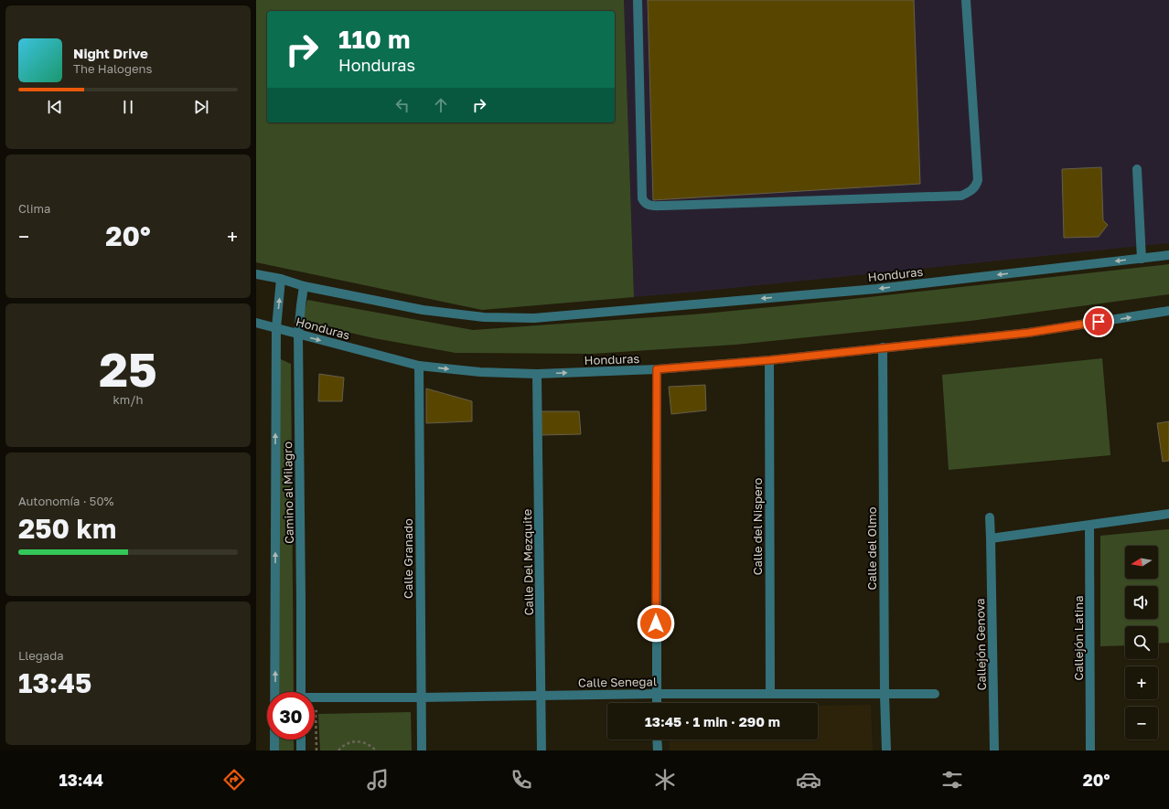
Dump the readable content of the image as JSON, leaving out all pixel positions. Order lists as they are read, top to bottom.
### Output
{
  "streets": {
    "street": [
      "Honduras",
      "Camino al Milagro",
      "Calle del Nispero",
      "Calle del Olmo",
      "Calle Granado",
      "Calle Del Mezquite",
      "Callejón Latina",
      "Callejón Genova",
      "Calle Senegal"
    ]
  },
  "crossings": [
    ["Honduras", "Camino al Milagro"],
    ["Honduras", "Calle del Nispero"],
    ["Honduras", "Calle del Olmo"],
    ["Honduras", "Calle Granado"],
    ["Honduras", "Calle Del Mezquite"],
    ["Calle del Nispero", "Calle Senegal"],
    ["Calle del Olmo", "Calle Senegal"],
    ["Calle Granado", "Calle Senegal"],
    ["Calle Del Mezquite", "Calle Senegal"]
  ],
  "north": "left",
  "page": {
    "turn": ["110 m", "Honduras"],
    "song": ["Night Drive", "The Halogens"],
    "tile": [
      "Clima",
      ["25", "km/h"],
      ["Autonomía · 50%", "250 km"],
      ["Llegada", "13:45"]
    ],
    "heat": ["−", "20°", "+"],
    "map_buttons": ["+", "−"],
    "limit": "30",
    "trip": "13:45 · 1 min · 290 m",
    "tabs": ["13:44", "20°"]
  }
}
